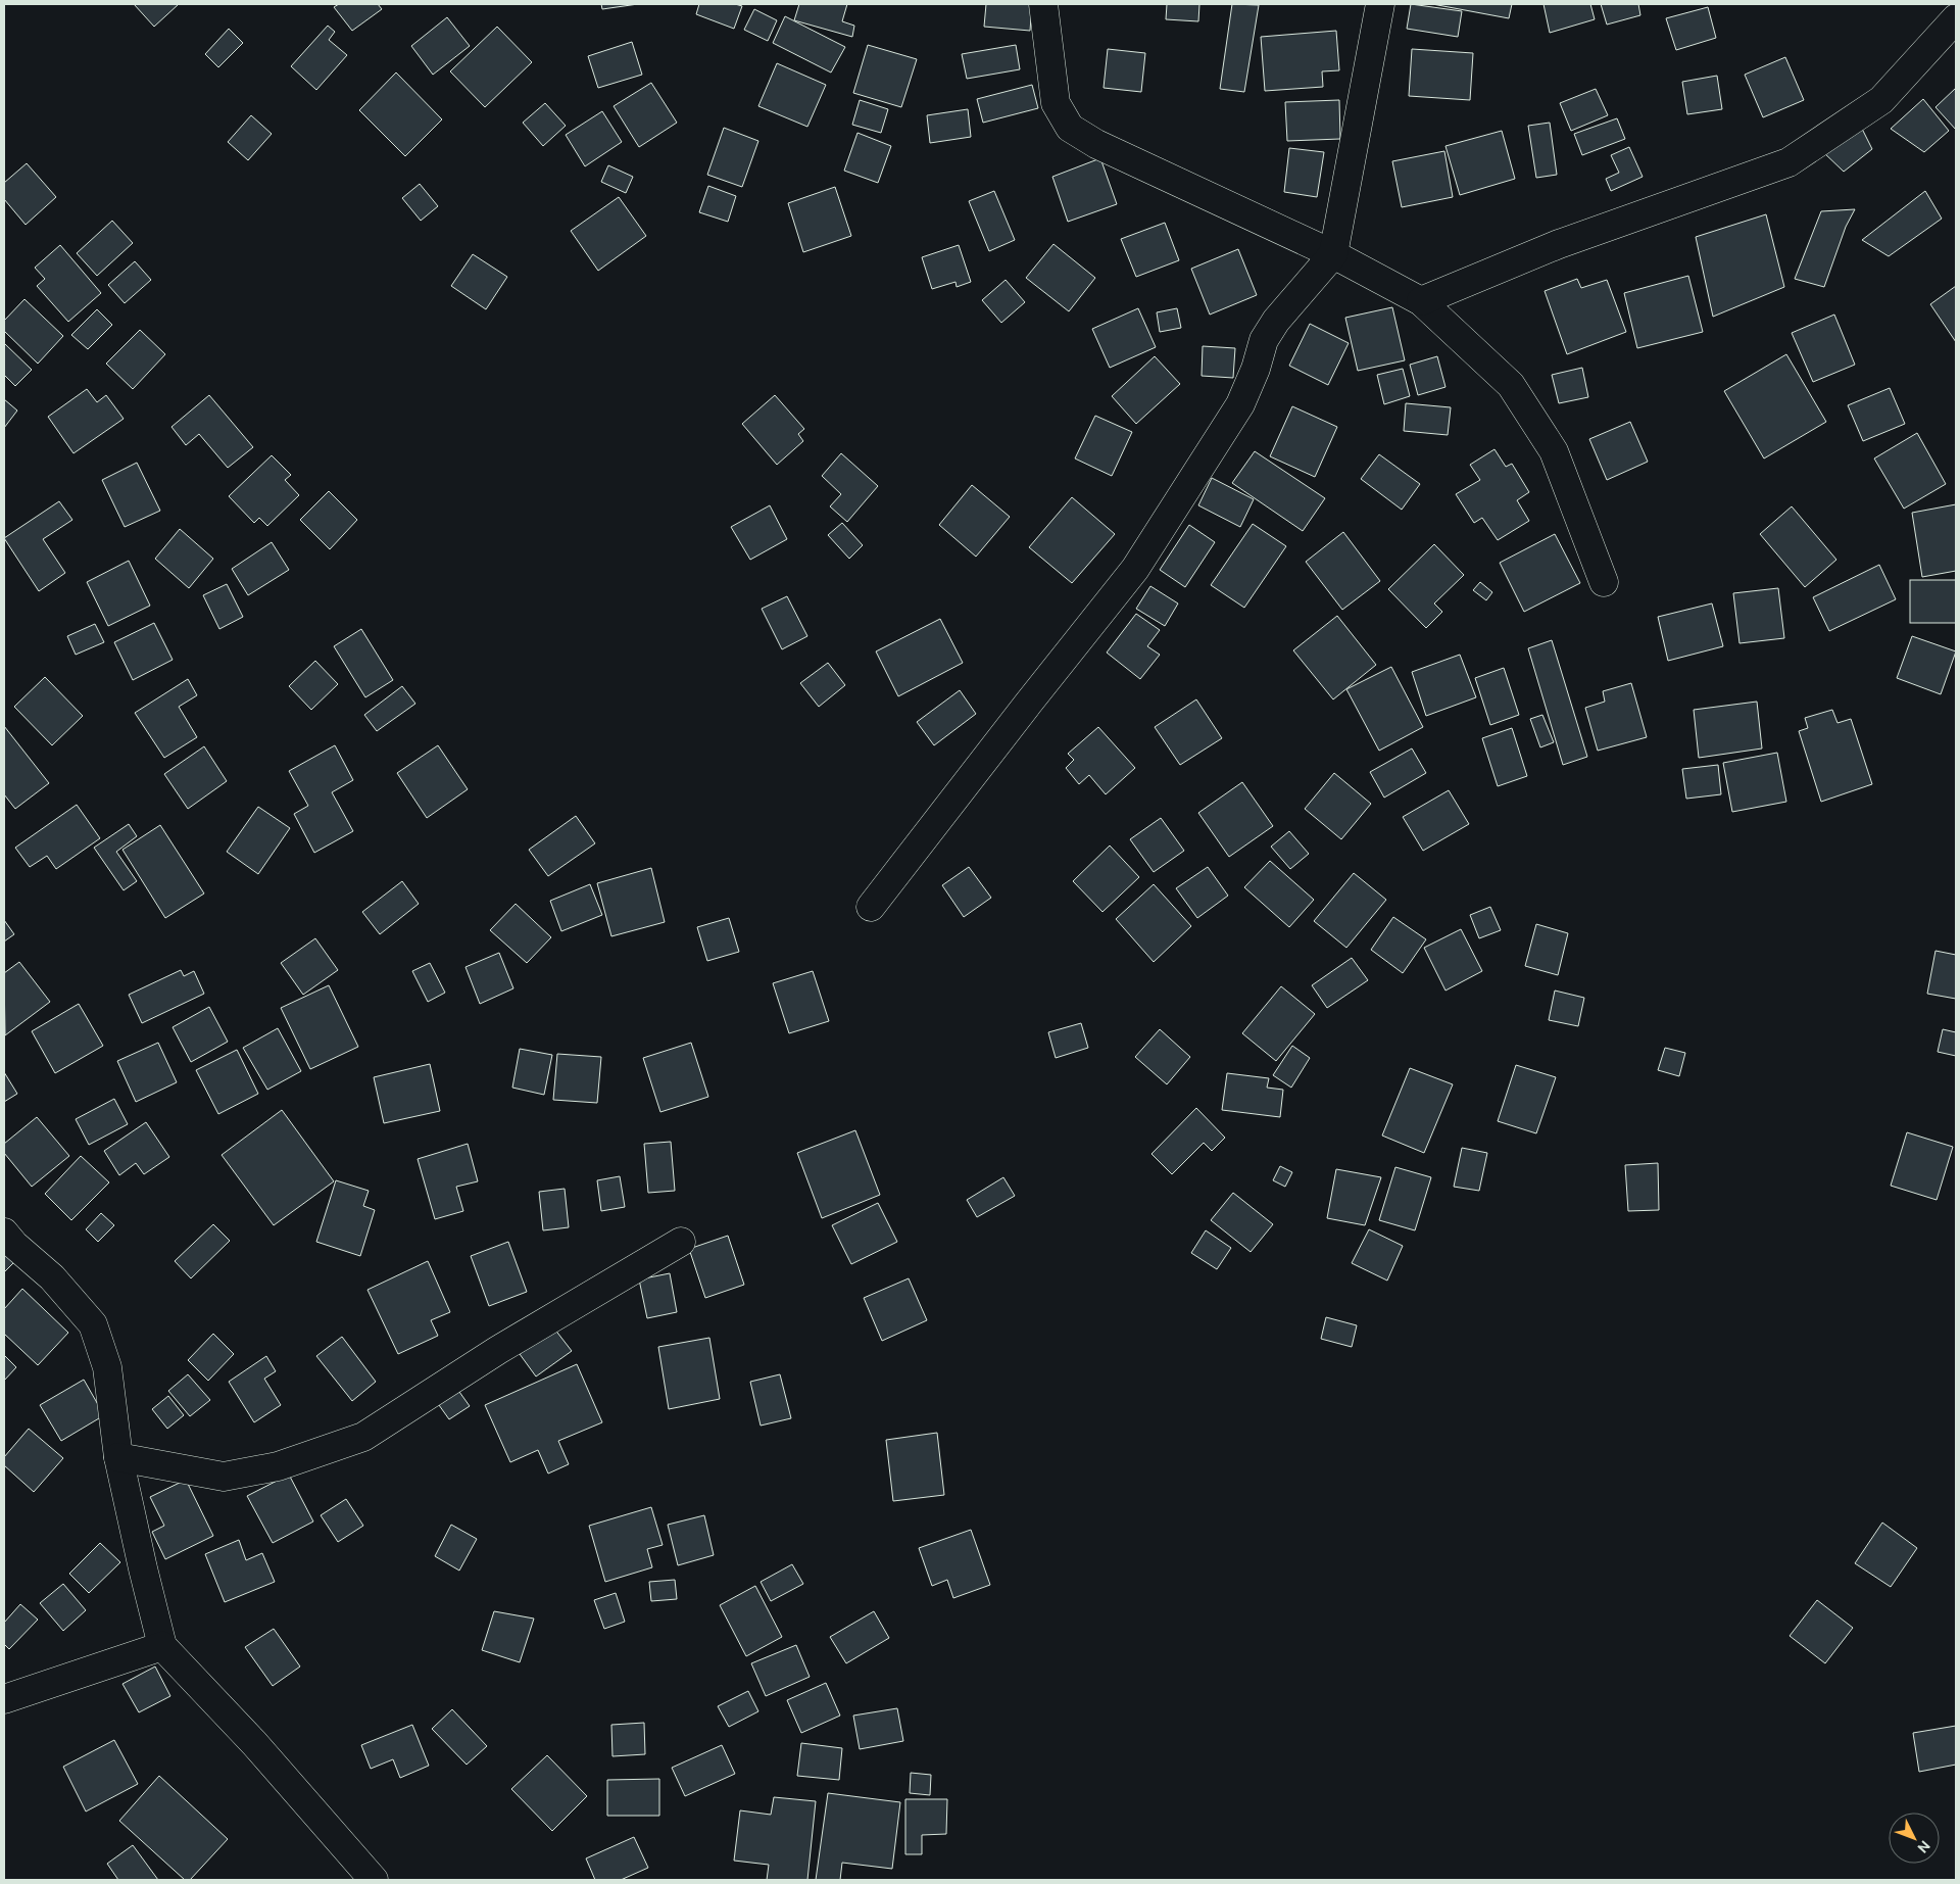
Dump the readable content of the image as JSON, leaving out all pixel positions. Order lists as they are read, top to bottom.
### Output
{
  "north": "bottom right"
}
